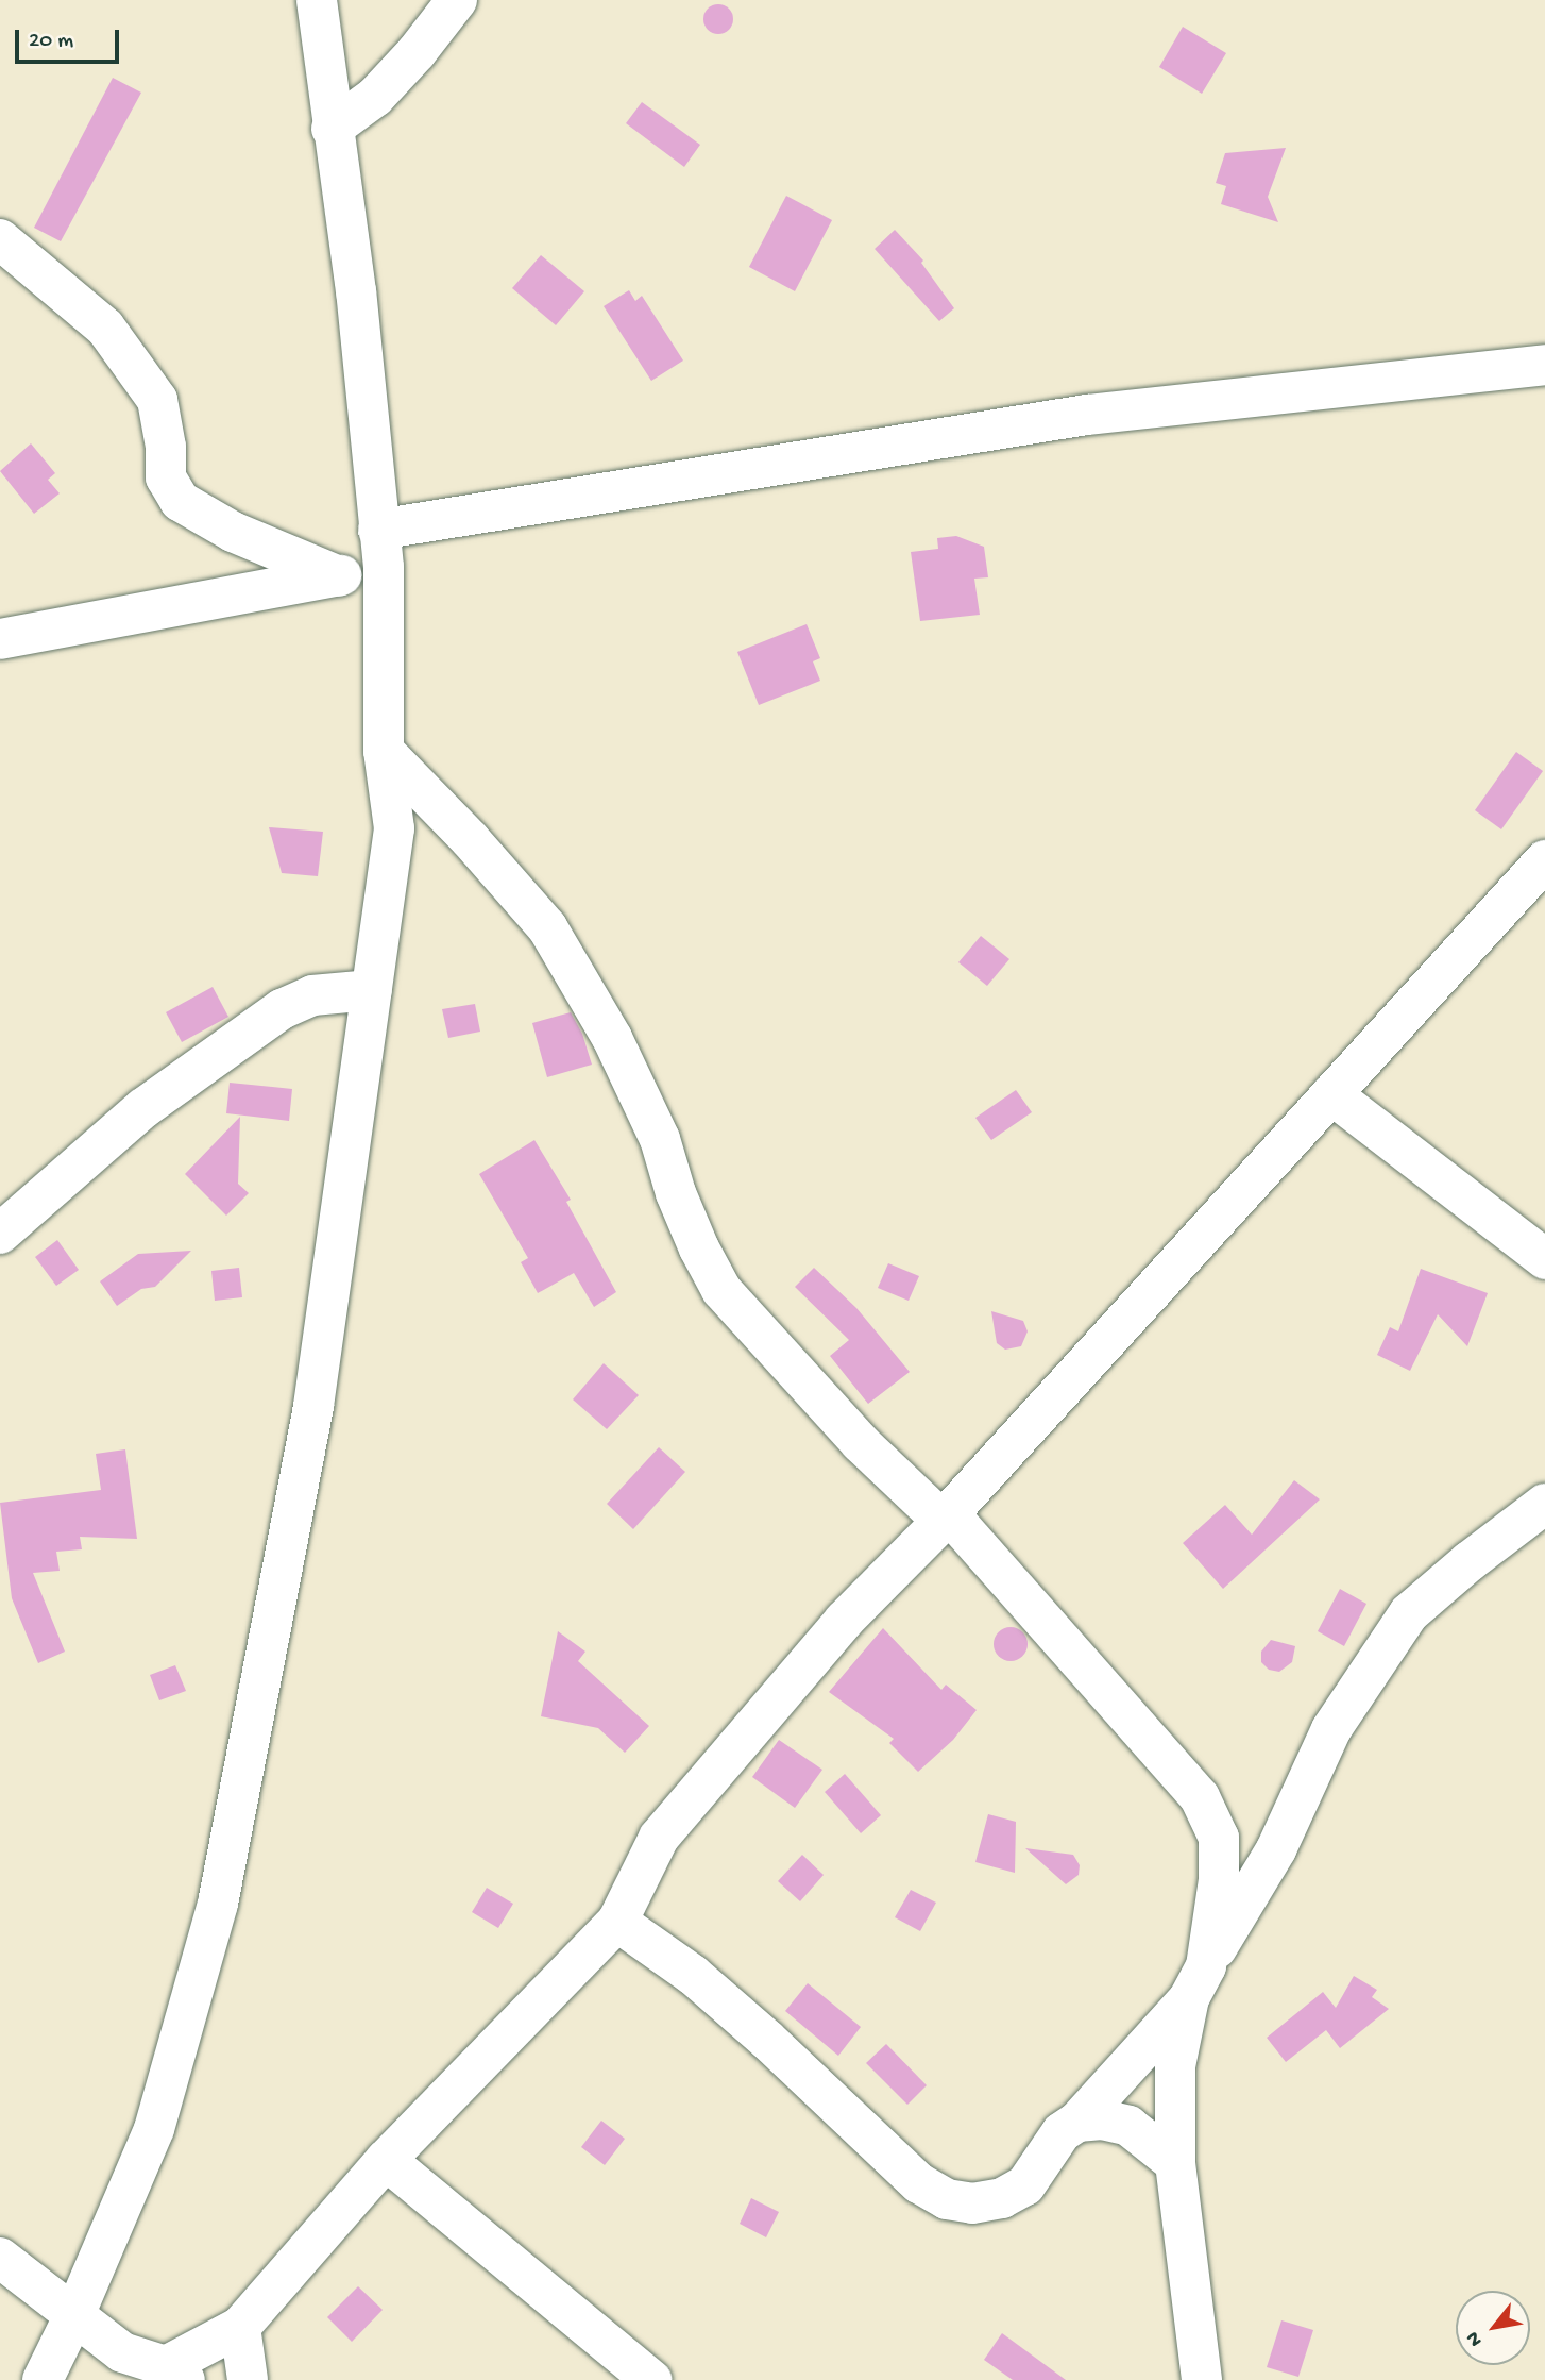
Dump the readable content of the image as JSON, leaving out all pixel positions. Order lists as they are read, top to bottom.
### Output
{
  "scale_bar": "20 m",
  "north": "bottom left"
}
